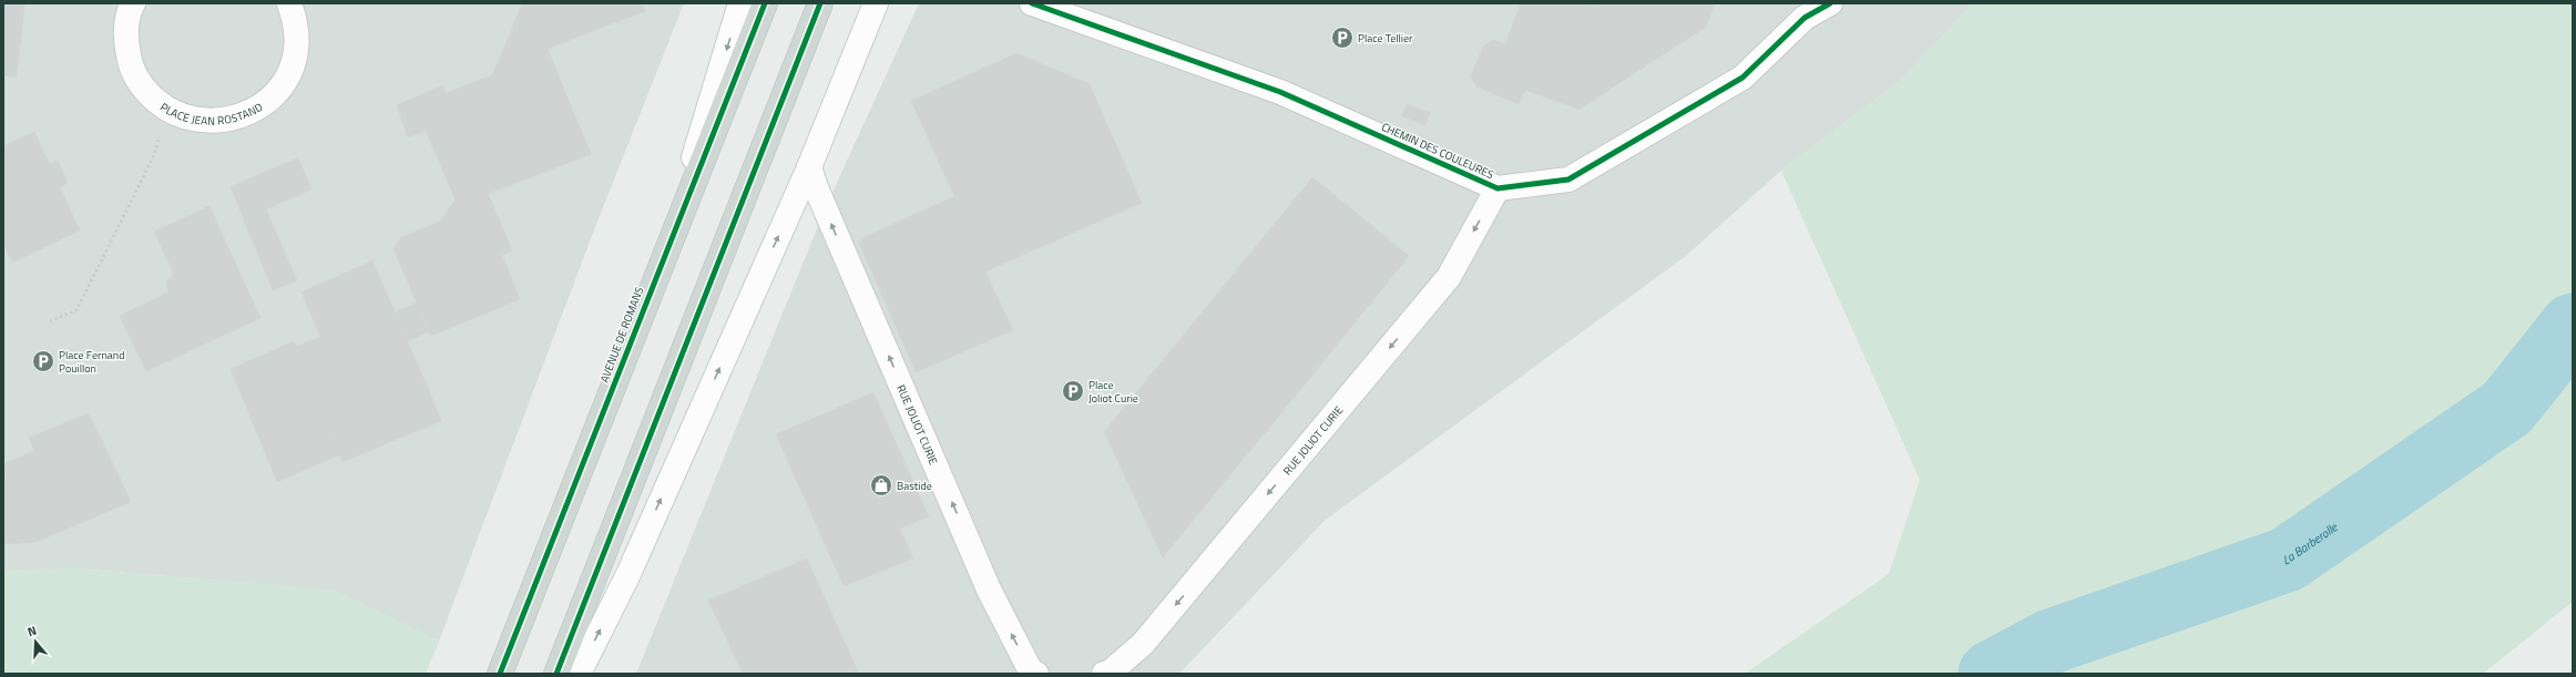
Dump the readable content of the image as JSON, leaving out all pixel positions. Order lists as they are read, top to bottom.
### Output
{
  "streets": {
    "main road": ["AVENUE DE ROMANS"],
    "street": ["PLACE JEAN ROSTAND", "CHEMIN DES COULEURES", "RUE JOLIOT CURIE"]
  },
  "crossings": [
    ["CHEMIN DES COULEURES", "RUE JOLIOT CURIE"]
  ],
  "water": ["La Barberolle"],
  "places": {
    "parking": ["Place Tellier", "Place Fernand Pouillon", "Place Joliot Curie"],
    "shop": ["Bastide"]
  },
  "north": "top"
}
